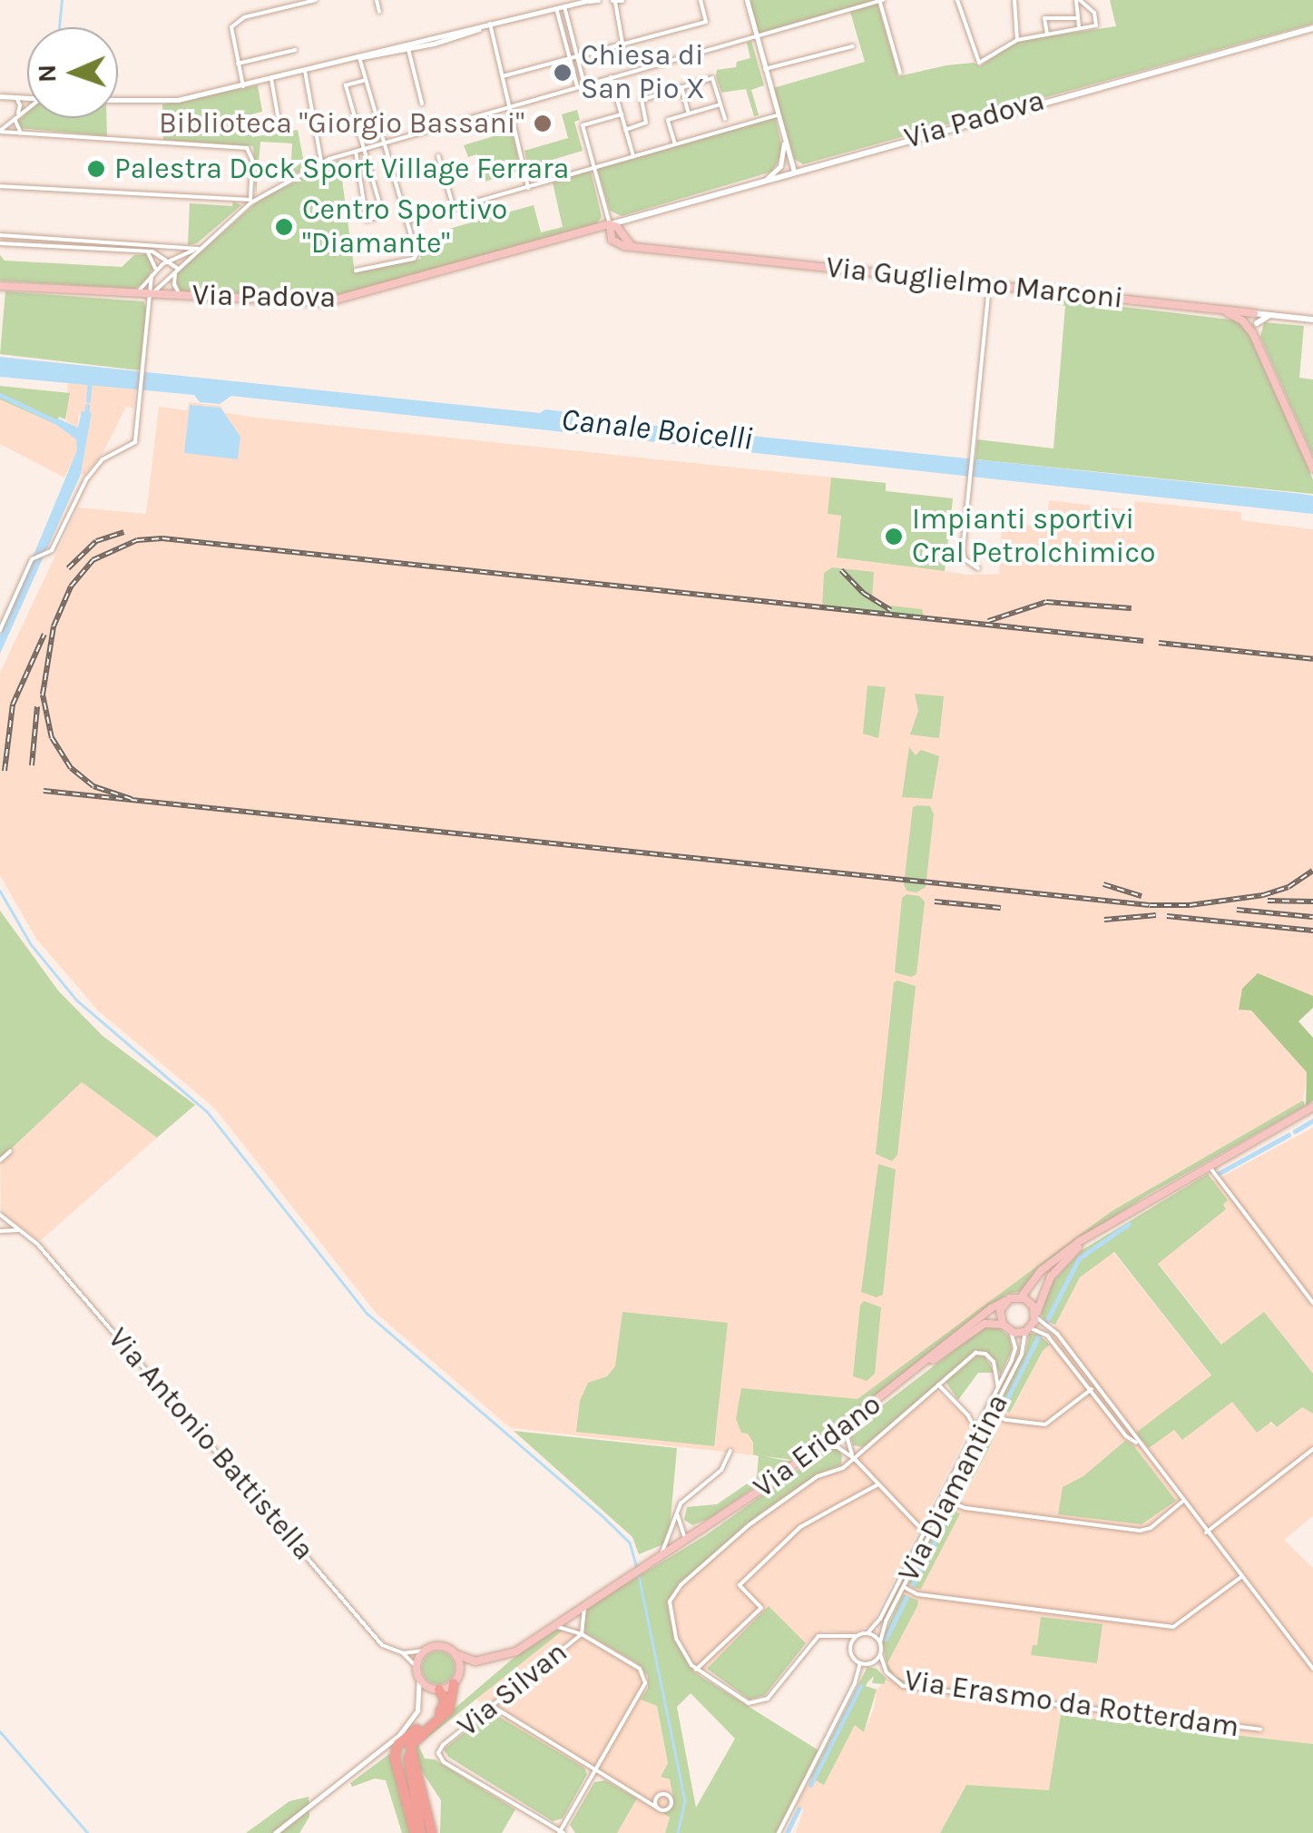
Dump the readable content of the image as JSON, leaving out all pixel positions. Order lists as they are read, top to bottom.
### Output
{
  "streets": {
    "main road": ["Via Padova", "Via Guglielmo Marconi", "Via Eridano"],
    "street": [
      "Via Antonio Battistella",
      "Via Diamantina",
      "Via Silvan",
      "Via Erasmo da Rotterdam"
    ]
  },
  "crossings": [
    ["Via Padova", "Via Guglielmo Marconi"],
    ["Via Antonio Battistella", "Via Eridano"],
    ["Via Eridano", "Via Diamantina"],
    ["Via Diamantina", "Via Erasmo da Rotterdam"]
  ],
  "water": ["Canale Boicelli"],
  "places": [
    "Chiesa di San Pio X",
    "Biblioteca \"Giorgio Bassani\"",
    "Palestra Dock Sport Village Ferrara",
    "Centro Sportivo \"Diamante\"",
    "Impianti sportivi Cral Petrolchimico"
  ],
  "north": "left"
}
